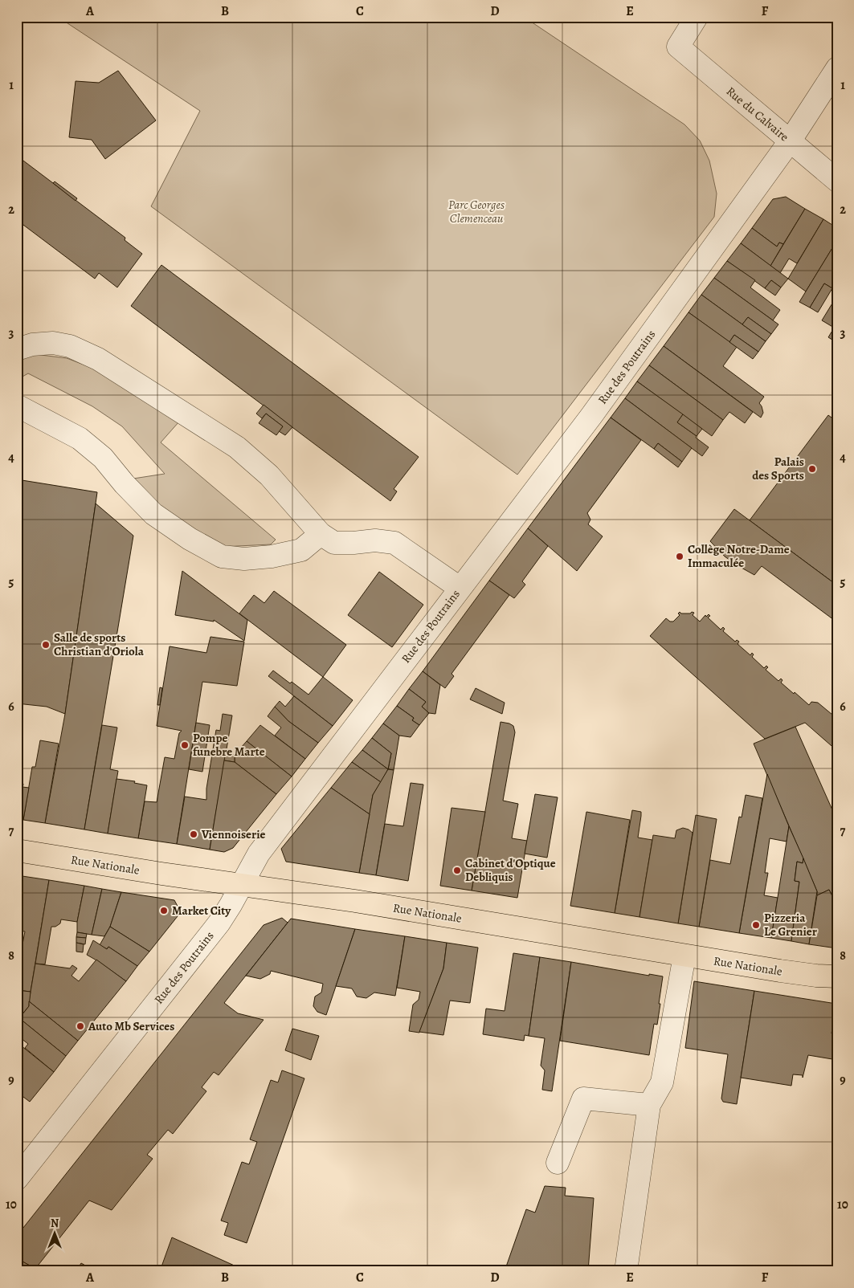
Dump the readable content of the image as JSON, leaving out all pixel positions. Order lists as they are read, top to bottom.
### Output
{
  "streets": {
    "main road": ["Rue Nationale"],
    "street": ["Rue du Calvaire", "Rue des Poutrains"]
  },
  "crossings": [
    ["Rue du Calvaire", "Rue des Poutrains"],
    ["Rue des Poutrains", "Rue Nationale"]
  ],
  "parks": ["Parc Georges Clemenceau"],
  "places": [
    "Palais des Sports",
    "Collège Notre-Dame Immaculée",
    "Salle de sports Christian d'Oriola",
    "Pompe funebre Marte",
    "Viennoiserie",
    "Cabinet d'Optique Debliquis",
    "Market City",
    "Pizzeria Le Grenier",
    "Auto Mb Services"
  ],
  "north": "top",
  "grid": {
    "columns": [
      "A",
      "B",
      "C",
      "D",
      "E",
      "F"
    ],
    "rows": [
      "1",
      "2",
      "3",
      "4",
      "5",
      "6",
      "7",
      "8",
      "9",
      "10"
    ]
  }
}
